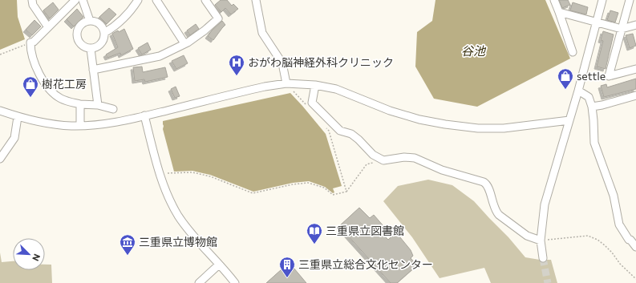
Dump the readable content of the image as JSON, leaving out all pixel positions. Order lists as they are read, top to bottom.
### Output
{
  "water": ["谷池"],
  "places": {
    "hospital": ["おがわ脳神経外科クリニック"],
    "shop": ["settle", "樹花工房"],
    "library": ["三重県立図書館"],
    "museum": ["三重県立博物館"],
    "building": ["三重県立総合文化センター"]
  },
  "north": "bottom right"
}
